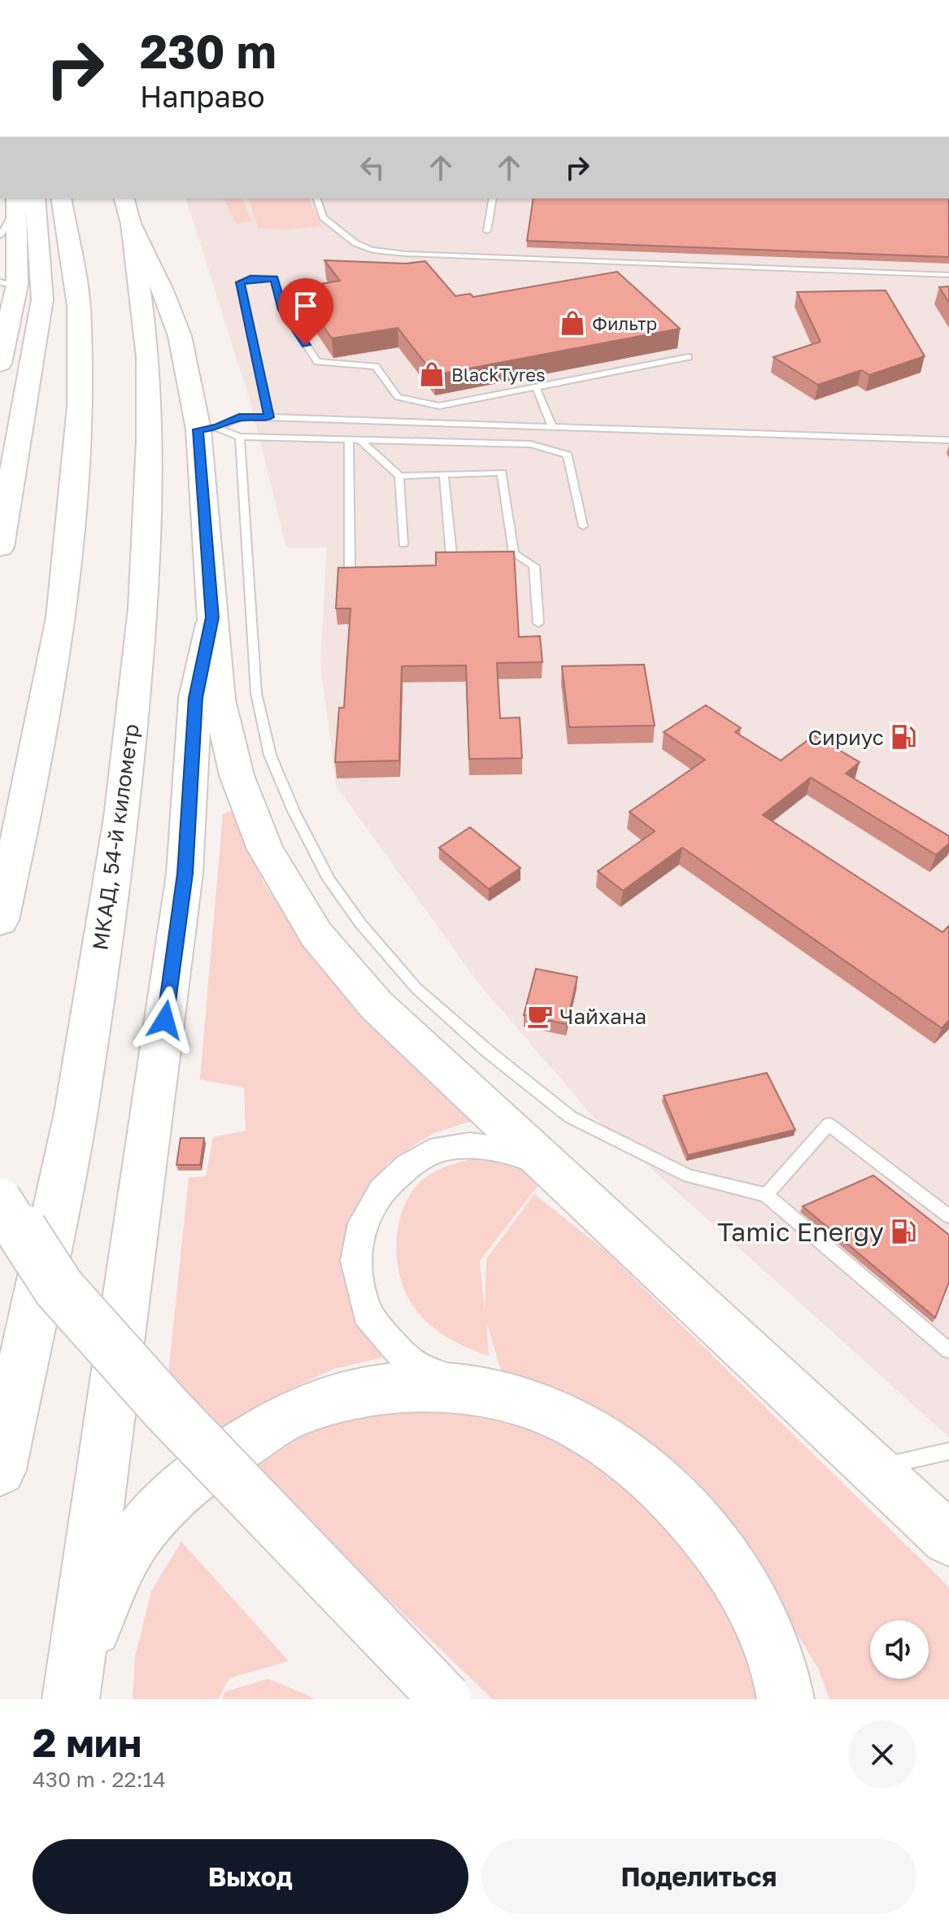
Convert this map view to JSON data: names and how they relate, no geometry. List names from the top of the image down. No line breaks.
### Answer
{"streets":{"main road":["МКАД, 54-й километр"]},"places":{"shop":["Фильтр","BlackTyres"],"fuel station":["Сириус","Tamic Energy"],"cafe":["Чайхана"]},"page":{"turn":["230 m","Направо"],"heading":["2 мин","430 m · 22:14"],"buttons":["Выход","Поделиться"]}}
